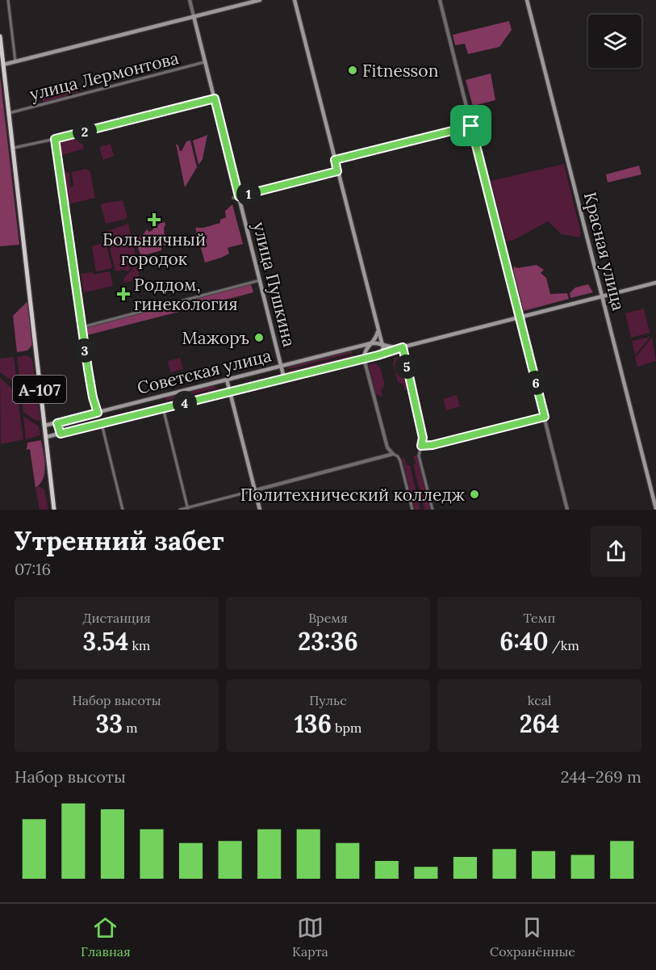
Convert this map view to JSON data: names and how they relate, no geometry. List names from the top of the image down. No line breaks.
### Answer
{"streets":{"highway":["А-107"],"main road":["Красная улица","улица Пушкина","Советская улица"],"street":["улица Лермонтова"]},"crossings":[["улица Лермонтова","улица Пушкина"],["улица Лермонтова","А-107"],["Красная улица","Советская улица"],["улица Пушкина","Советская улица"],["Советская улица","А-107"]],"places":{"other":["Fitnesson","Мажоръ","Политехнический колледж"],"health":["Больничный городок","Роддом, гинекология"]},"page":{"pins":["2","1","3","5","6","4"],"heading":["Утренний забег","07:16"],"stats":[["Дистанция","3.54 km"],["Время","23:36"],["Темп","6:40 /km"],["Набор высоты","33 m"],["Пульс","136 bpm"],["kcal","264"]],"chart":["Набор высоты","244–269 m"],"tabs":["Главная","Карта","Сохранённые"]}}
